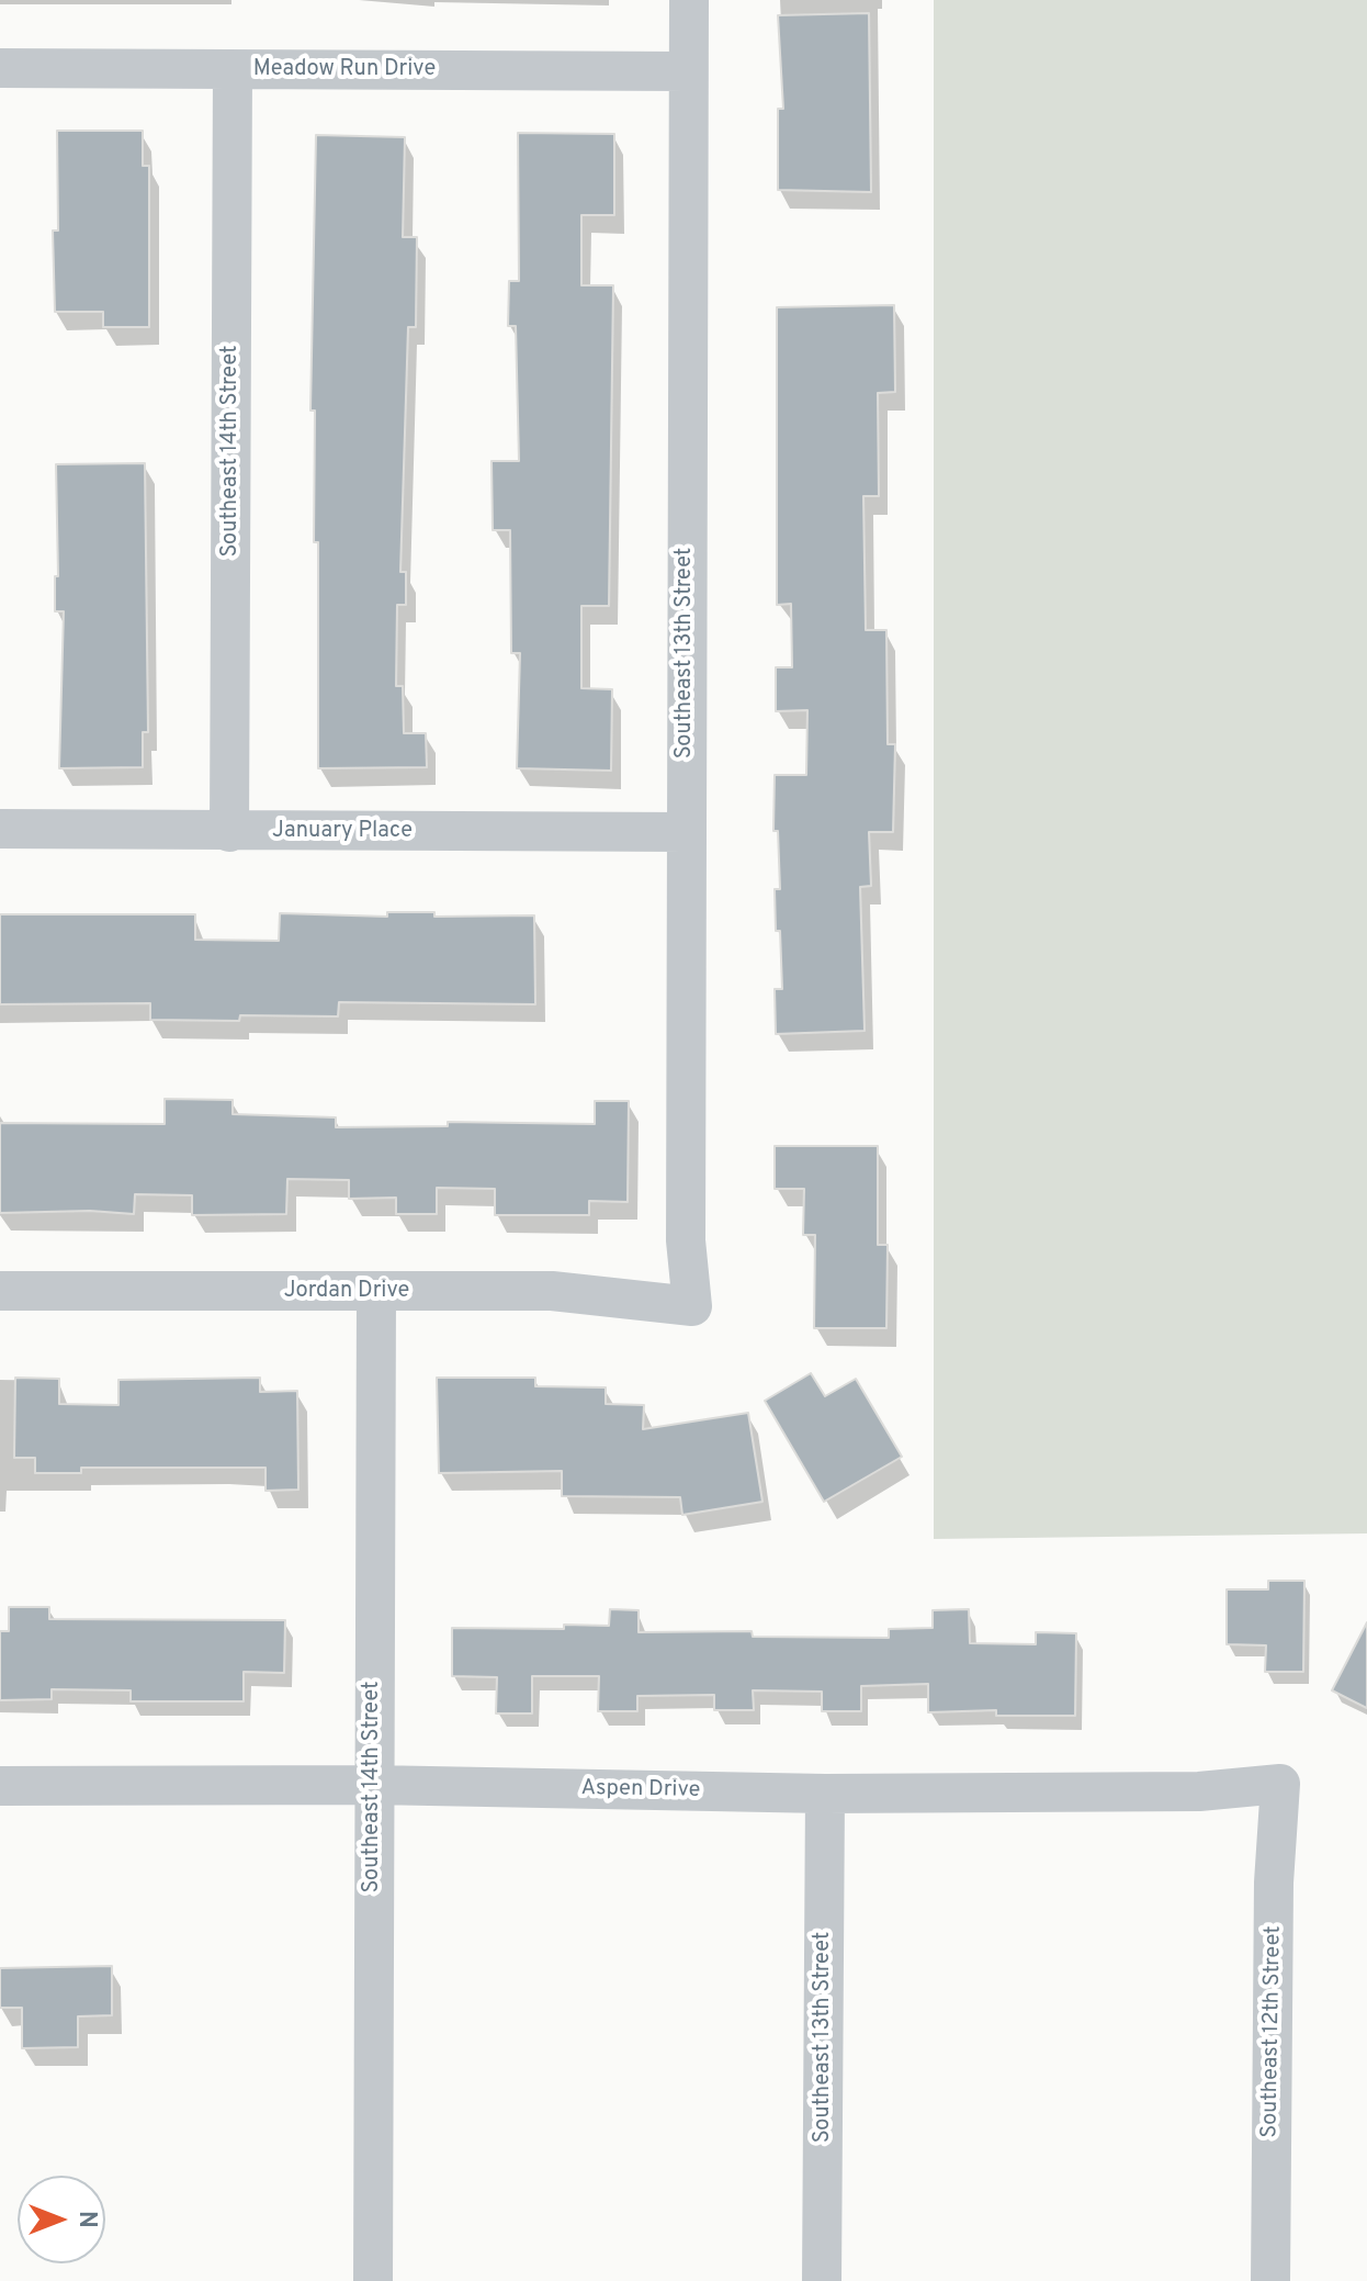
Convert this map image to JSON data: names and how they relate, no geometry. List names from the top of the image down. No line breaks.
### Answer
{"streets":{"street":["Meadow Run Drive","Southeast 14th Street","Southeast 13th Street","January Place","Jordan Drive","Aspen Drive","Southeast 12th Street"]},"crossings":[["Meadow Run Drive","Southeast 14th Street"],["Meadow Run Drive","Southeast 13th Street"],["Southeast 14th Street","January Place"],["Southeast 14th Street","Jordan Drive"],["Southeast 14th Street","Aspen Drive"],["Southeast 13th Street","January Place"],["Southeast 13th Street","Jordan Drive"],["Southeast 13th Street","Aspen Drive"],["Aspen Drive","Southeast 12th Street"]],"north":"right"}
